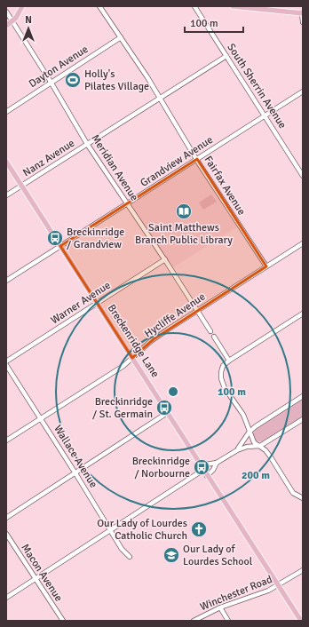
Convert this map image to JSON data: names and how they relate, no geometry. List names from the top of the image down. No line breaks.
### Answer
{"streets":{"main road":["Breckenridge Lane"],"street":["Dayton Avenue","South Sherrin Avenue","Nanz Avenue","Grandview Avenue","Meridian Avenue","Fairfax Avenue","Warner Avenue","Hycliffe Avenue","Wallace Avenue","Macon Avenue","Winchester Road"]},"crossings":[["Dayton Avenue","Meridian Avenue"],["Dayton Avenue","Fairfax Avenue"],["South Sherrin Avenue","Nanz Avenue"],["South Sherrin Avenue","Grandview Avenue"],["Nanz Avenue","Meridian Avenue"],["Nanz Avenue","Fairfax Avenue"],["Nanz Avenue","Breckenridge Lane"],["Grandview Avenue","Meridian Avenue"],["Grandview Avenue","Fairfax Avenue"],["Grandview Avenue","Breckenridge Lane"],["Meridian Avenue","Warner Avenue"],["Meridian Avenue","Hycliffe Avenue"],["Fairfax Avenue","Hycliffe Avenue"],["Warner Avenue","Breckenridge Lane"],["Hycliffe Avenue","Breckenridge Lane"],["Hycliffe Avenue","Wallace Avenue"],["Breckenridge Lane","Winchester Road"]],"places":{"sports":["Holly's Pilates Village"],"library":["Saint Matthews Branch Public Library"],"bus stop":["Breckinridge / Grandview","Breckinridge / St. Germain","Breckinridge / Norbourne"],"church":["Our Lady of Lourdes Catholic Church"],"school or university":["Our Lady of Lourdes School"]},"scale_bar":"100 m","north":"top","rings":["100 m","200 m"]}
